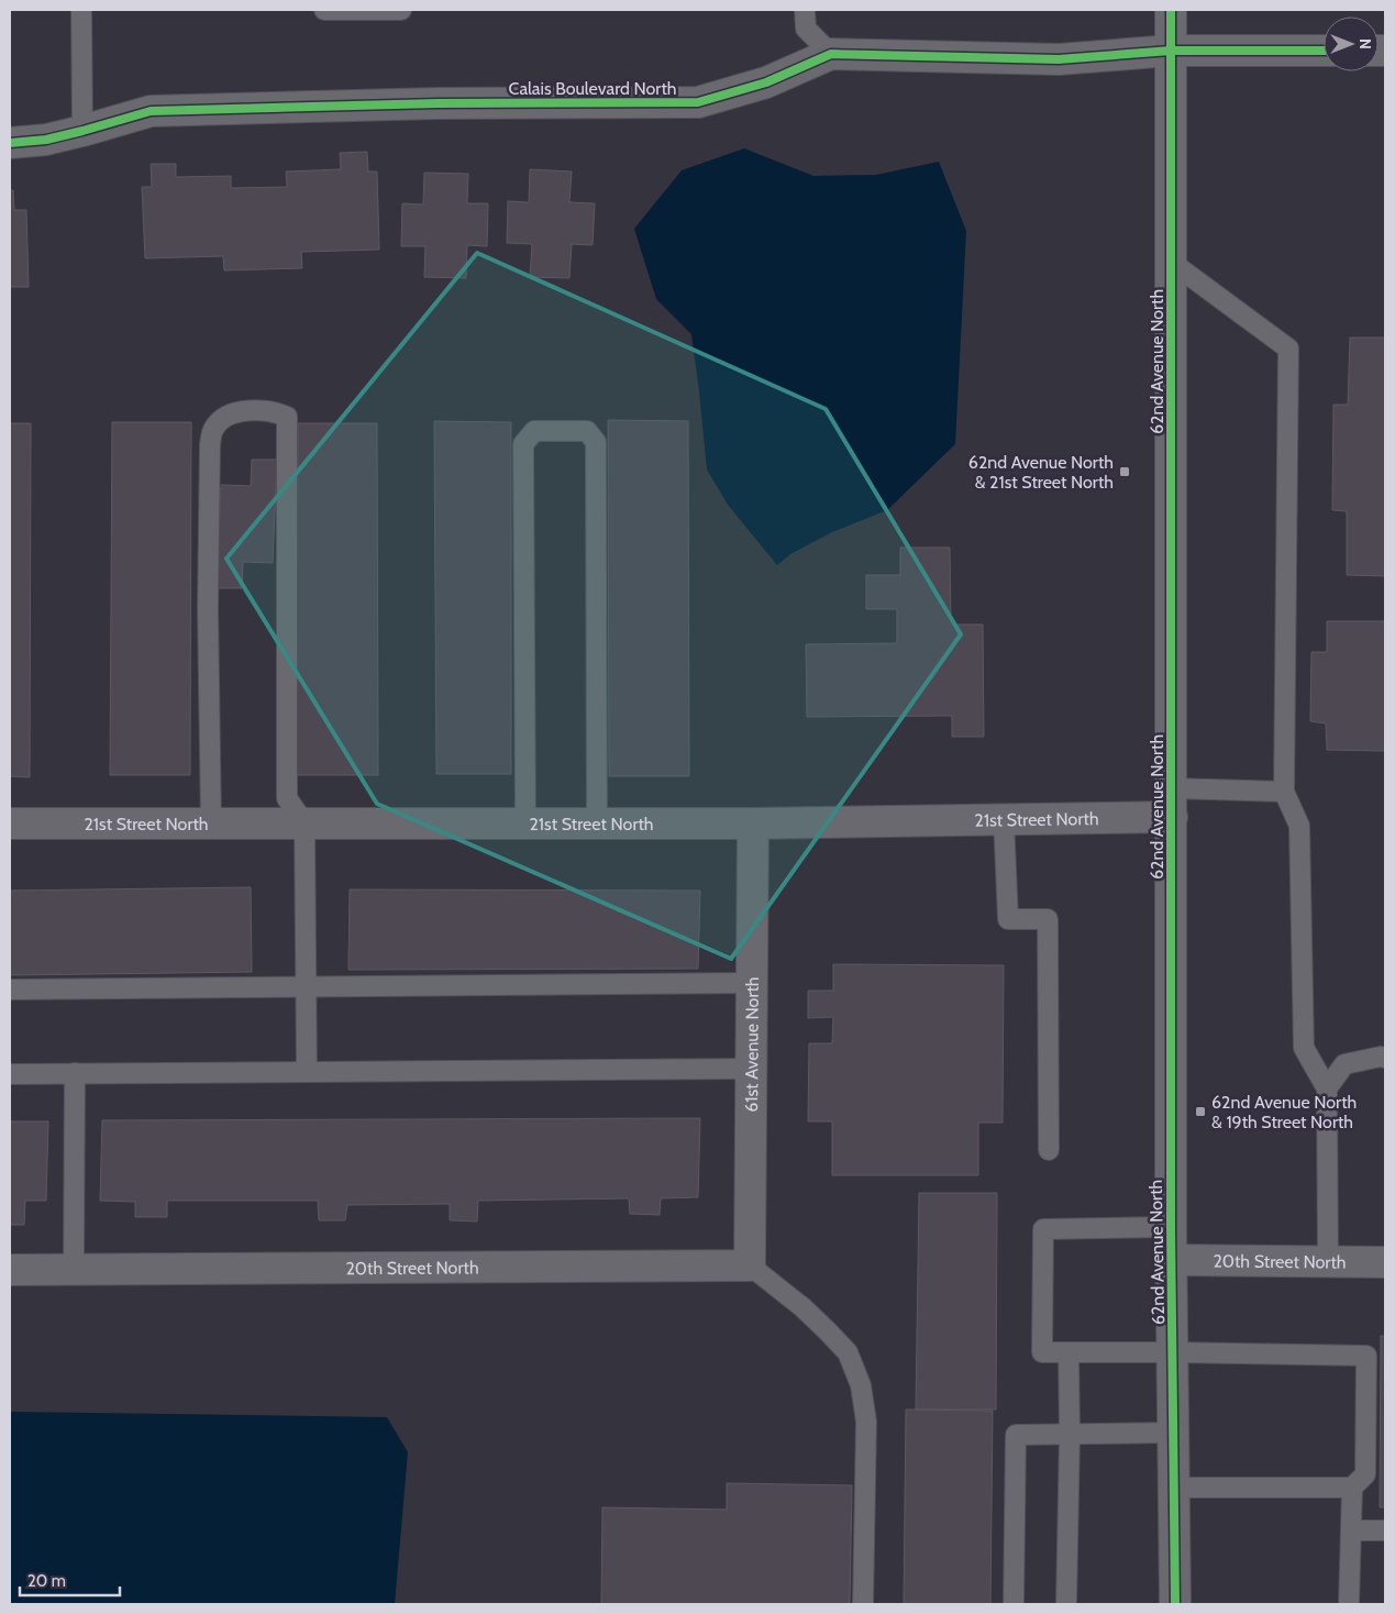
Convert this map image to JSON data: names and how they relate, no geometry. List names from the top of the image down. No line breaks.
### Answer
{"streets":{"street":["Calais Boulevard North","62nd Avenue North","21st Street North","61st Avenue North","20th Street North"]},"crossings":[["Calais Boulevard North","62nd Avenue North"],["62nd Avenue North","21st Street North"],["62nd Avenue North","20th Street North"],["21st Street North","61st Avenue North"],["61st Avenue North","20th Street North"]],"places":{"transit":["62nd Avenue North & 21st Street North","62nd Avenue North & 19th Street North"]},"scale_bar":"20 m","north":"right"}
